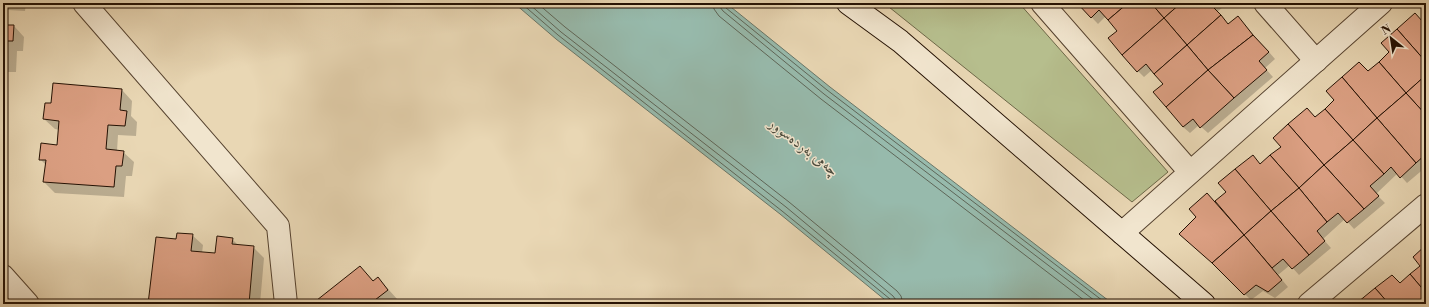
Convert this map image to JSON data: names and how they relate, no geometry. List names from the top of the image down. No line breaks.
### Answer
{"water":["چەمی بەردەسوور"],"north":"top left"}
